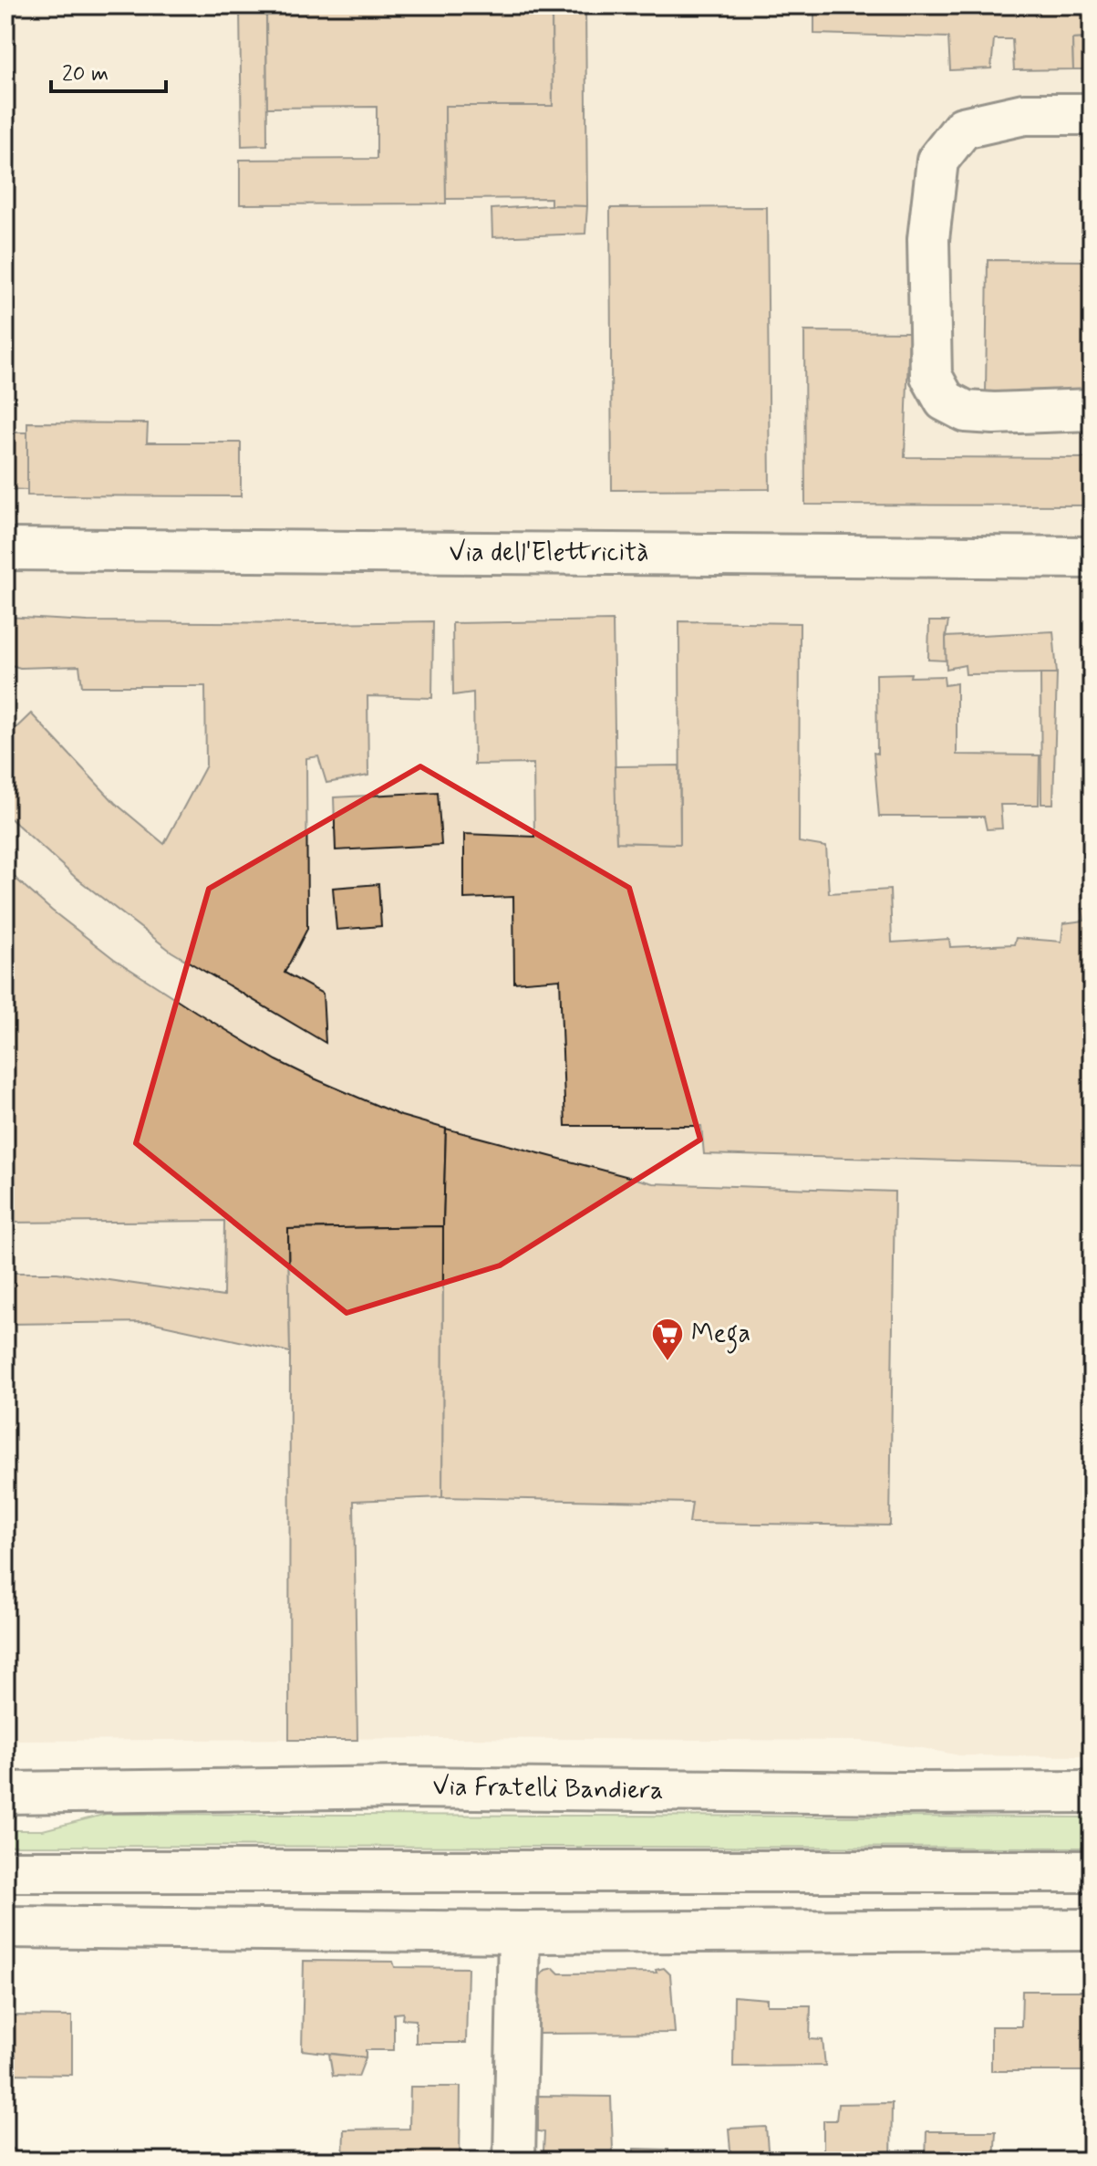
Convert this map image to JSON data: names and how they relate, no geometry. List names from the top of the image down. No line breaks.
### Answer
{"streets":{"street":["Via dell'Elettricità","Via Fratelli Bandiera"]},"places":{"supermarket":["Mega"]},"scale_bar":"20 m"}
